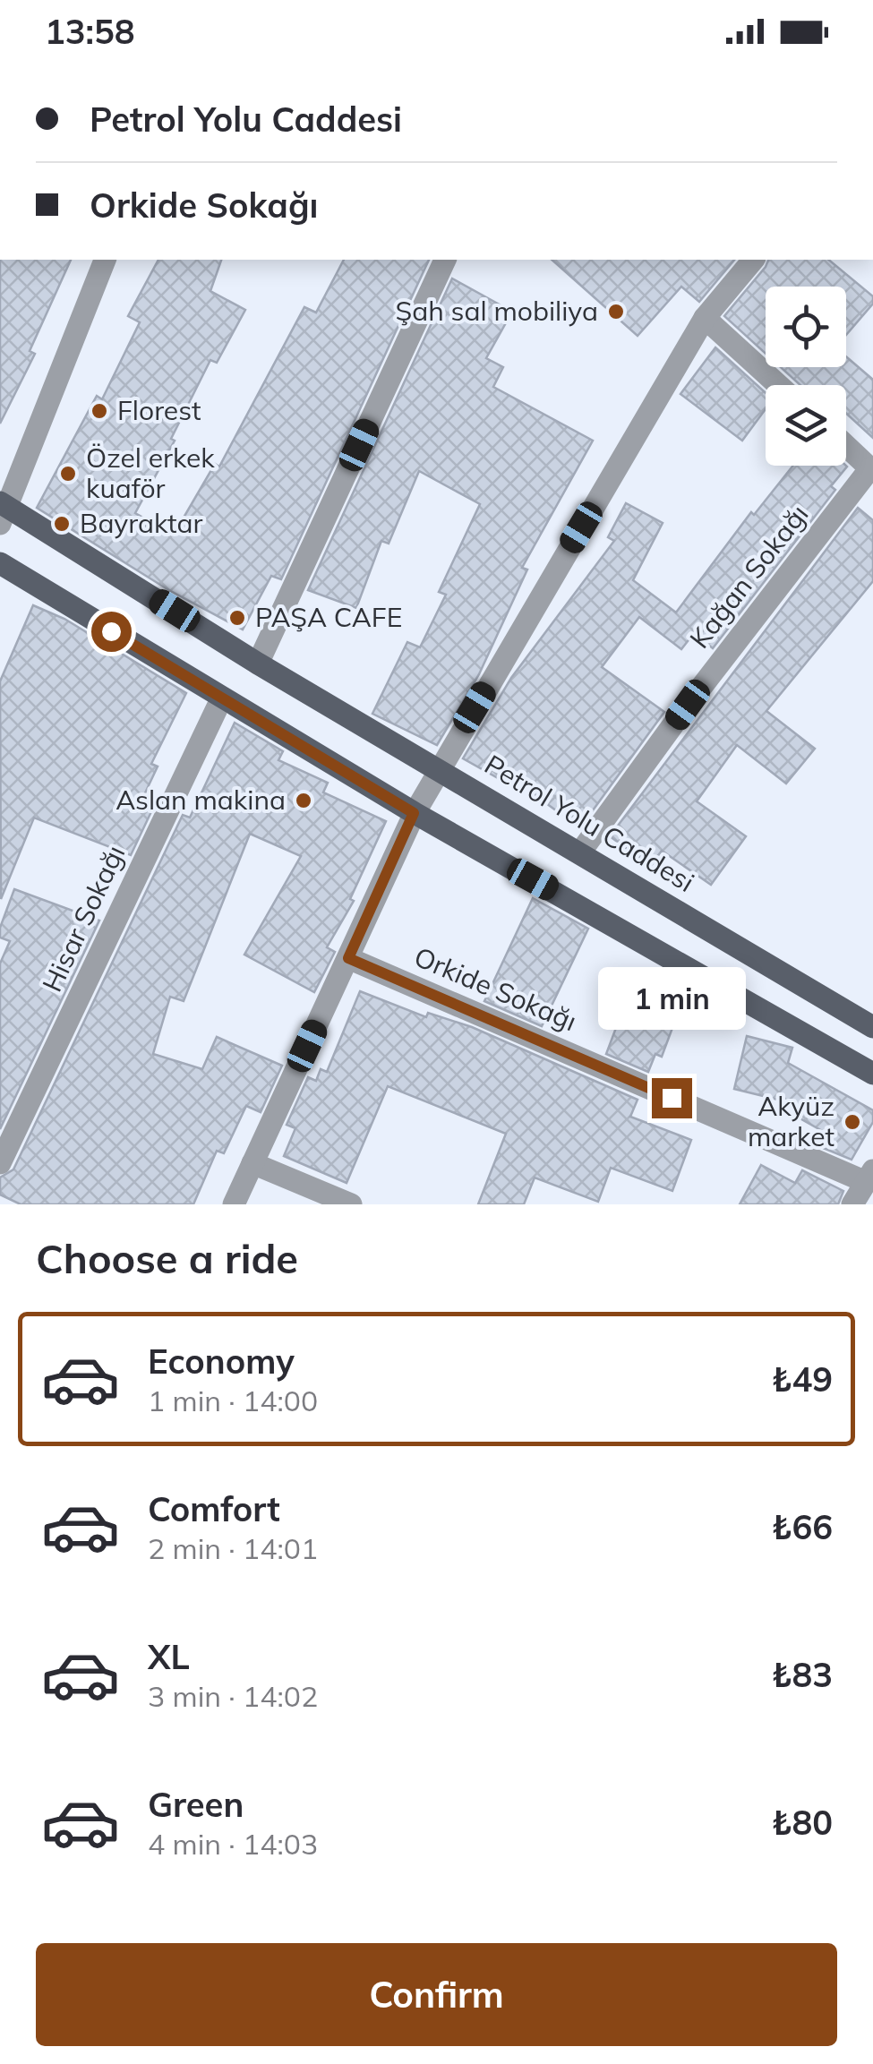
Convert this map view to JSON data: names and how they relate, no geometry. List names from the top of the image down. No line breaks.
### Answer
{"streets":{"main road":["Petrol Yolu Caddesi"],"street":["Kağan Sokağı","Hisar Sokağı","Orkide Sokağı"]},"crossings":[["Kağan Sokağı","Petrol Yolu Caddesi"]],"places":["Şah sal mobiliya","Florest","Özel erkek kuaför","Bayraktar","PAŞA CAFE","Aslan makina","Akyüz market"],"page":{"status":"13:58","banner":["Petrol Yolu Caddesi","Orkide Sokağı"],"bubble":"1 min","heading":"Choose a ride","list":[{"name":"Economy","note":"1 min · 14:00","value":"₺49"},{"name":"Comfort","note":"2 min · 14:01","value":"₺66"},{"name":"XL","note":"3 min · 14:02","value":"₺83"},{"name":"Green","note":"4 min · 14:03","value":"₺80"}],"buttons":"Confirm"}}
